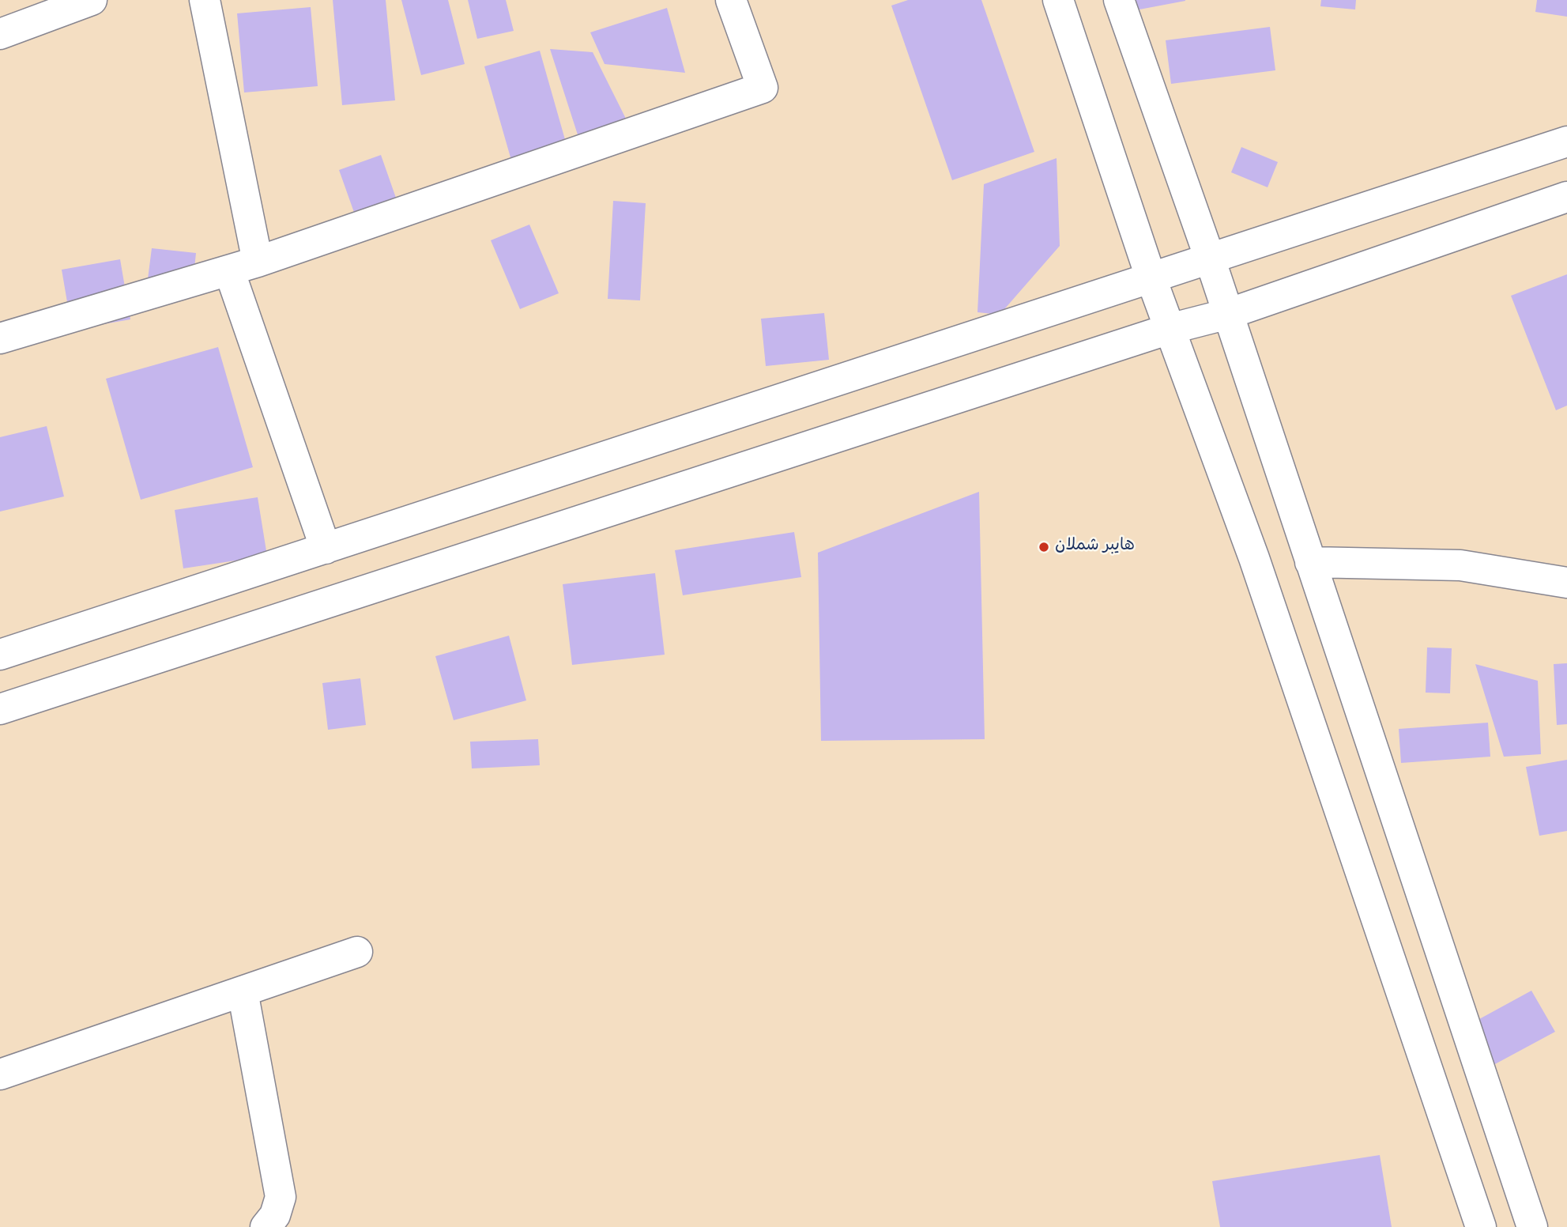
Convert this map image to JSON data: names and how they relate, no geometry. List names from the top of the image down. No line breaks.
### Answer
{"places":["هايبر شملان"]}
